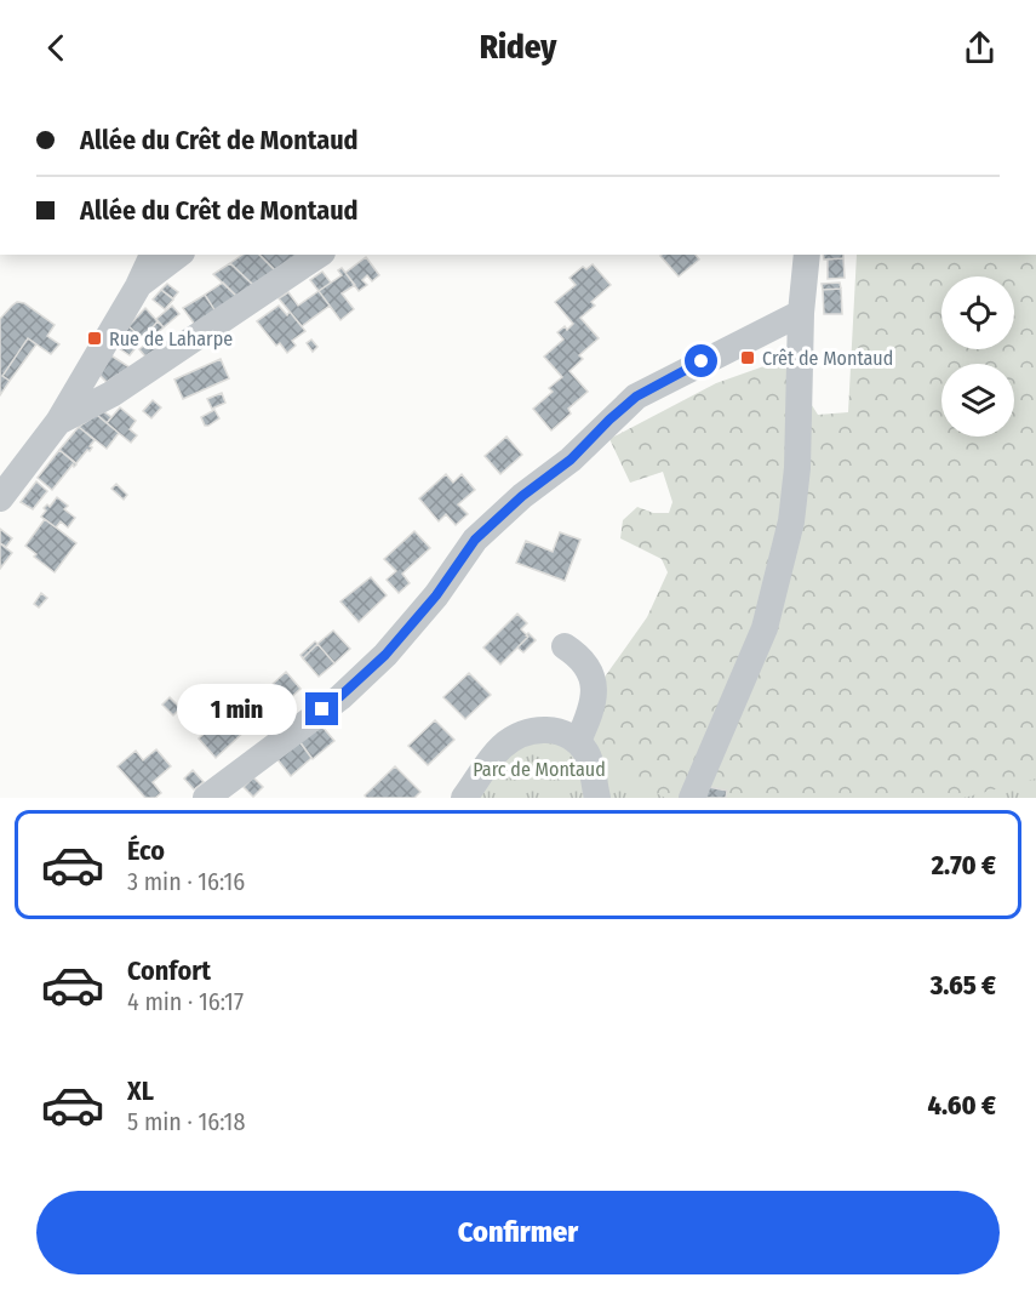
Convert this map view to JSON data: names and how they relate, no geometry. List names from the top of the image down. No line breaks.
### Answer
{"parks":["Parc de Montaud"],"places":{"transit":["Rue de Laharpe","Crêt de Montaud"]},"page":{"header":"Ridey","banner":["Allée du Crêt de Montaud","Allée du Crêt de Montaud"],"bubble":"1 min","list":[{"name":"Éco","note":"3 min · 16:16","value":"2.70 €"},{"name":"Confort","note":"4 min · 16:17","value":"3.65 €"},{"name":"XL","note":"5 min · 16:18","value":"4.60 €"}],"buttons":"Confirmer"}}
